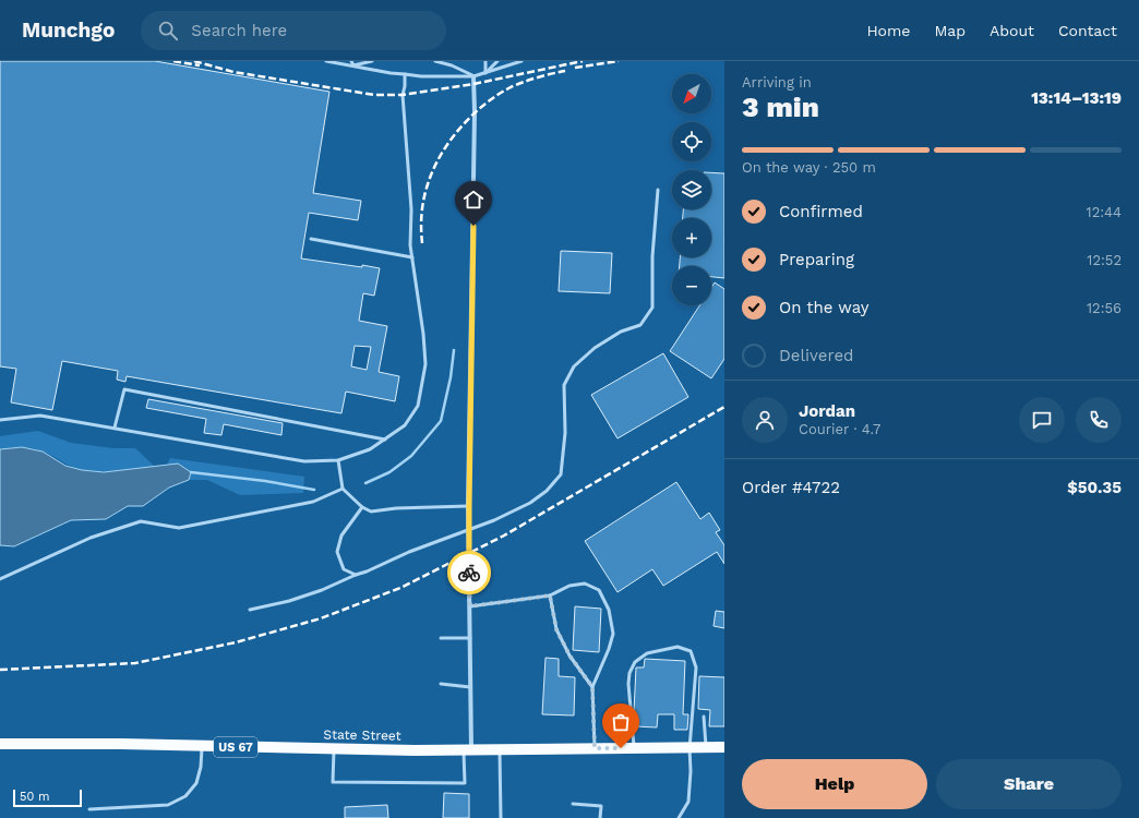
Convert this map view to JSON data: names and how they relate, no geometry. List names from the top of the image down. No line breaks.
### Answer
{"streets":{"main road":["State Street","US 67"]},"scale_bar":"50 m","north":"bottom left","page":{"header":"Munchgo","search":"Search here","nav":["Home","Map","About","Contact"],"heading":["3 min","Arriving in","13:14–13:19"],"panel":["Jordan","Courier · 4.7","Order #4722","$50.35"],"map_buttons":["+","−"],"bar":"On the way · 250 m","list":[["Confirmed","12:44"],["Preparing","12:52"],["On the way","12:56"],"Delivered"],"buttons":["Help","Share"],"scale":"50 m"}}
